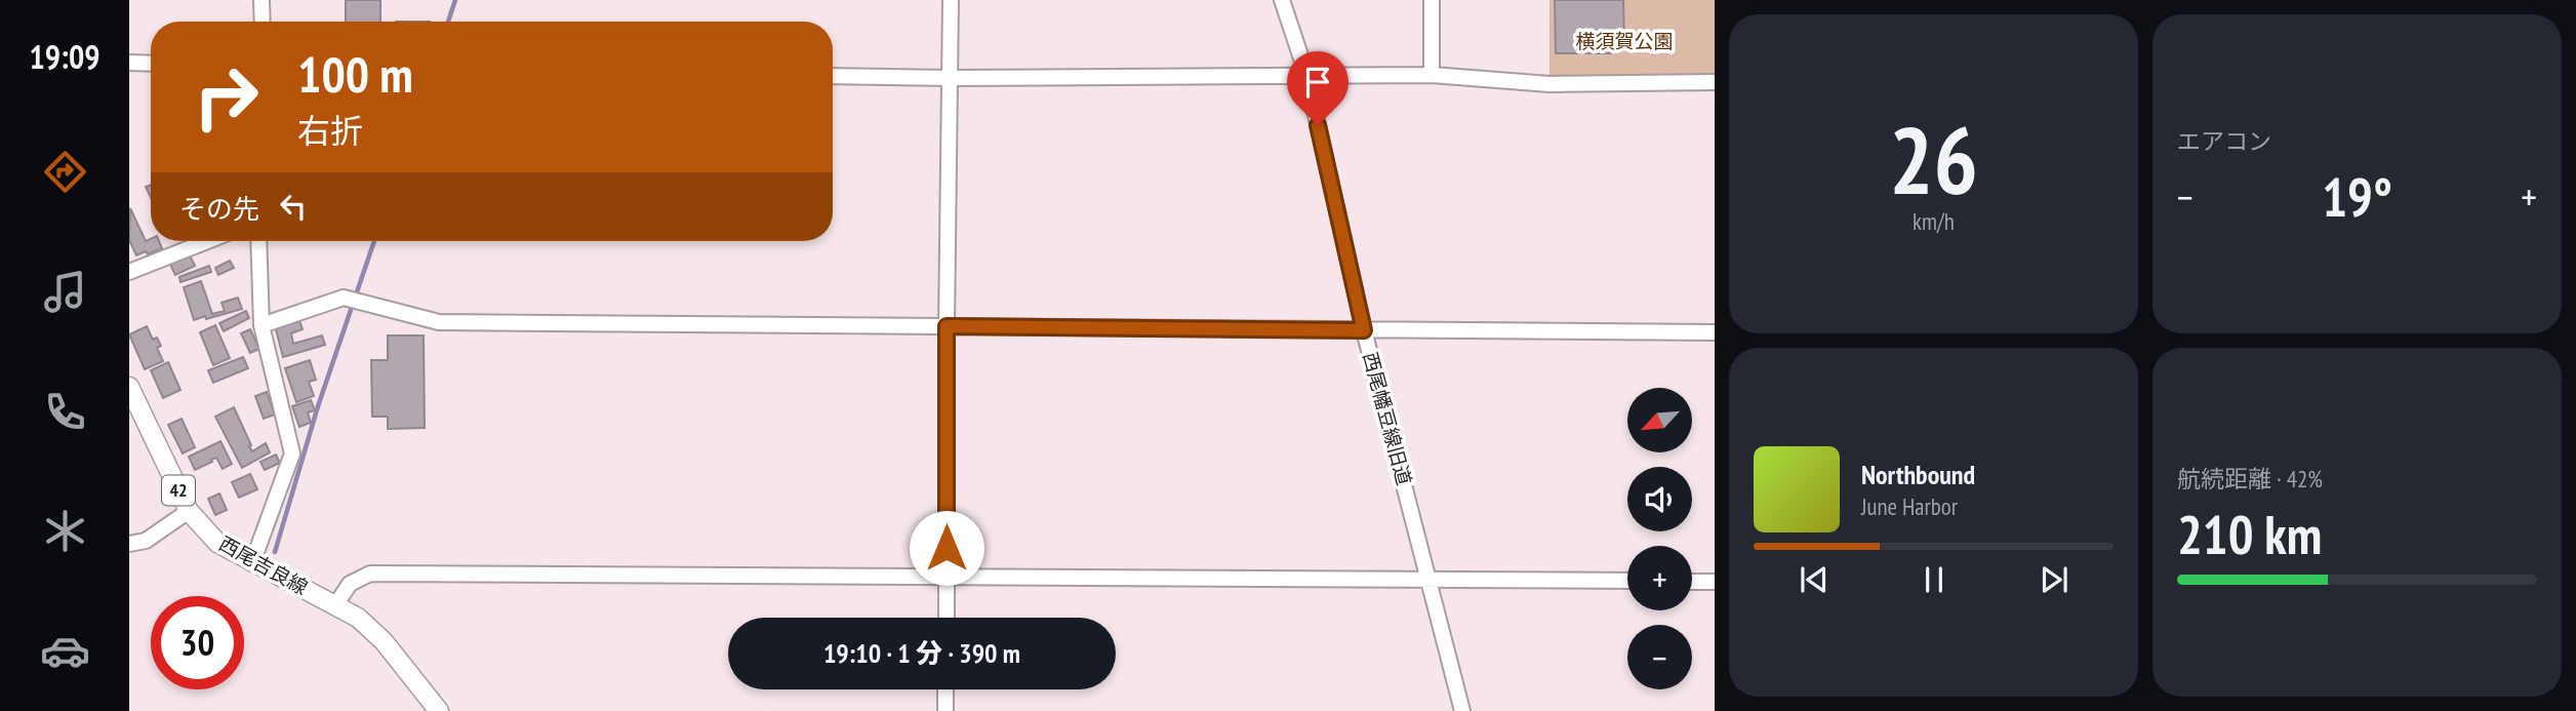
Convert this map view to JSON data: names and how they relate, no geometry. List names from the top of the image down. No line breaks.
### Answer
{"streets":{"main road":["42","西尾吉良線"],"street":["西尾幡豆線旧道"]},"parks":["横須賀公園"],"north":"bottom left","page":{"tabs":"19:09","tile":[["26","km/h"],"エアコン",["航続距離 · 42%","210 km"]],"turn":["100 m","右折"],"heat":["−","19°","+"],"then":"その先","map_buttons":["+","−"],"song":["Northbound","June Harbor"],"limit":"30","trip":"19:10 · 1 分 · 390 m"}}
